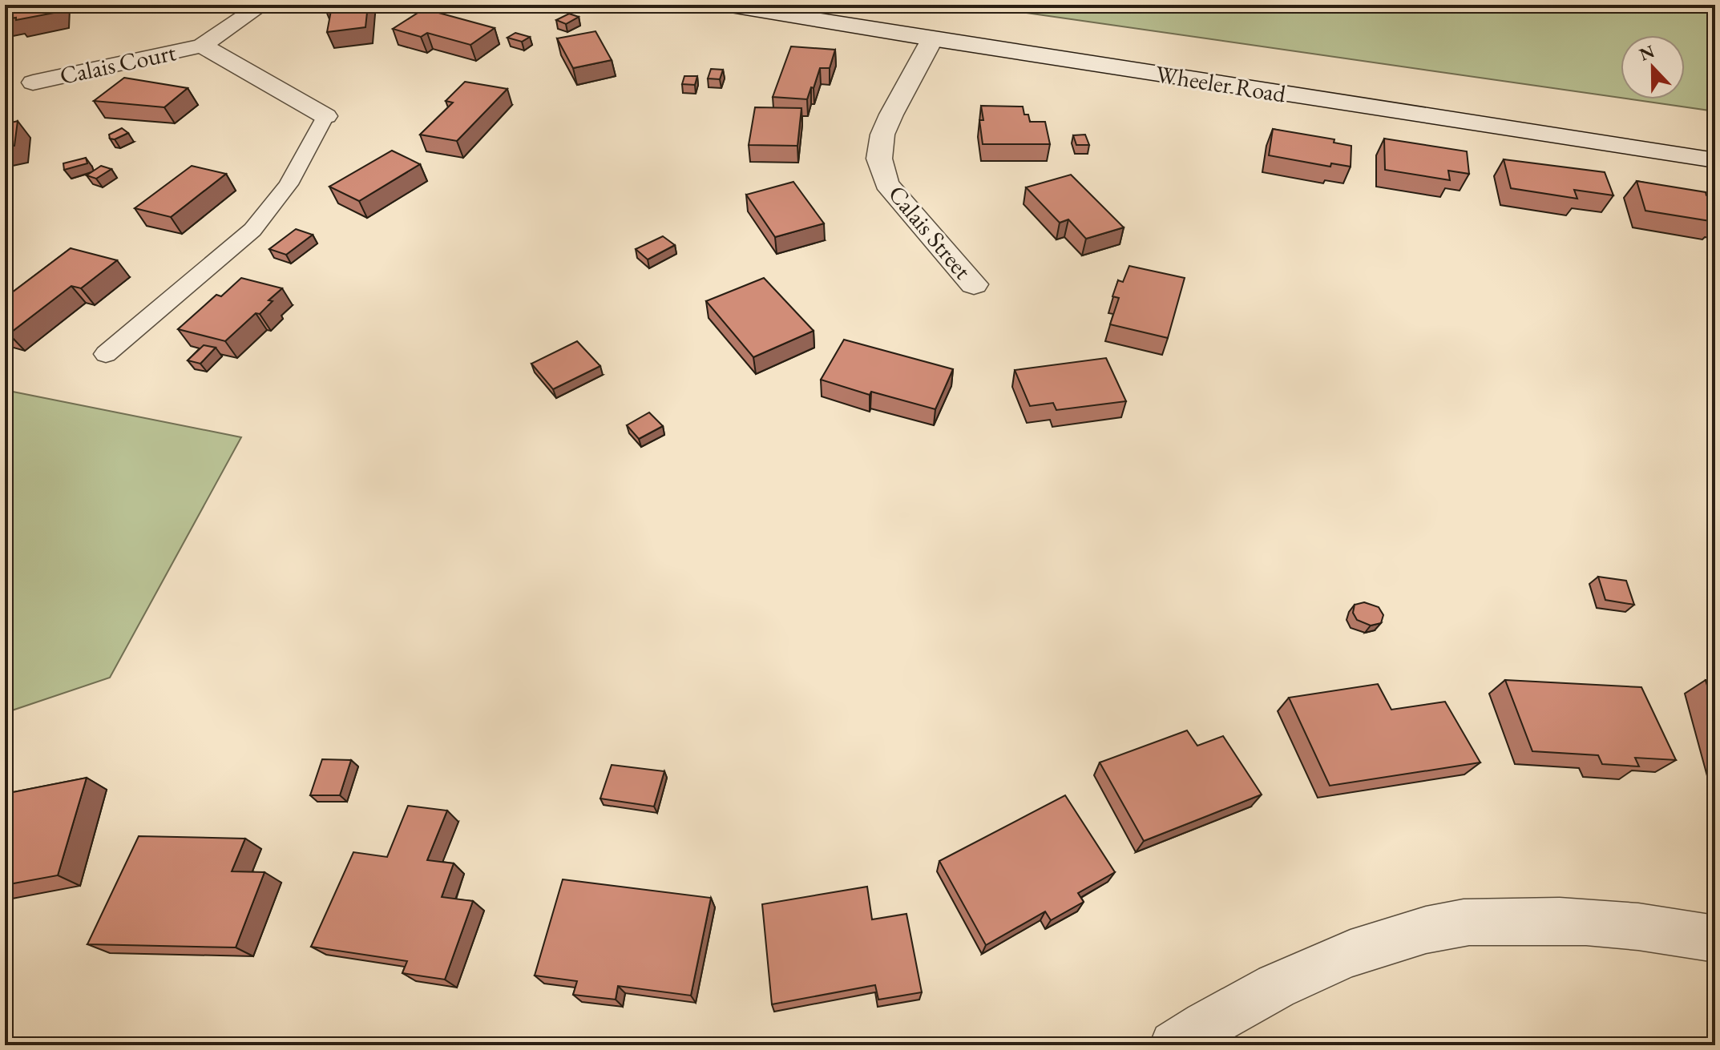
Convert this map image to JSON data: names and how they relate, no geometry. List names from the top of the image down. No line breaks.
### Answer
{"streets":{"street":["Calais Court","Wheeler Road","Calais Street"]},"crossings":[["Wheeler Road","Calais Street"]],"north":"top"}
